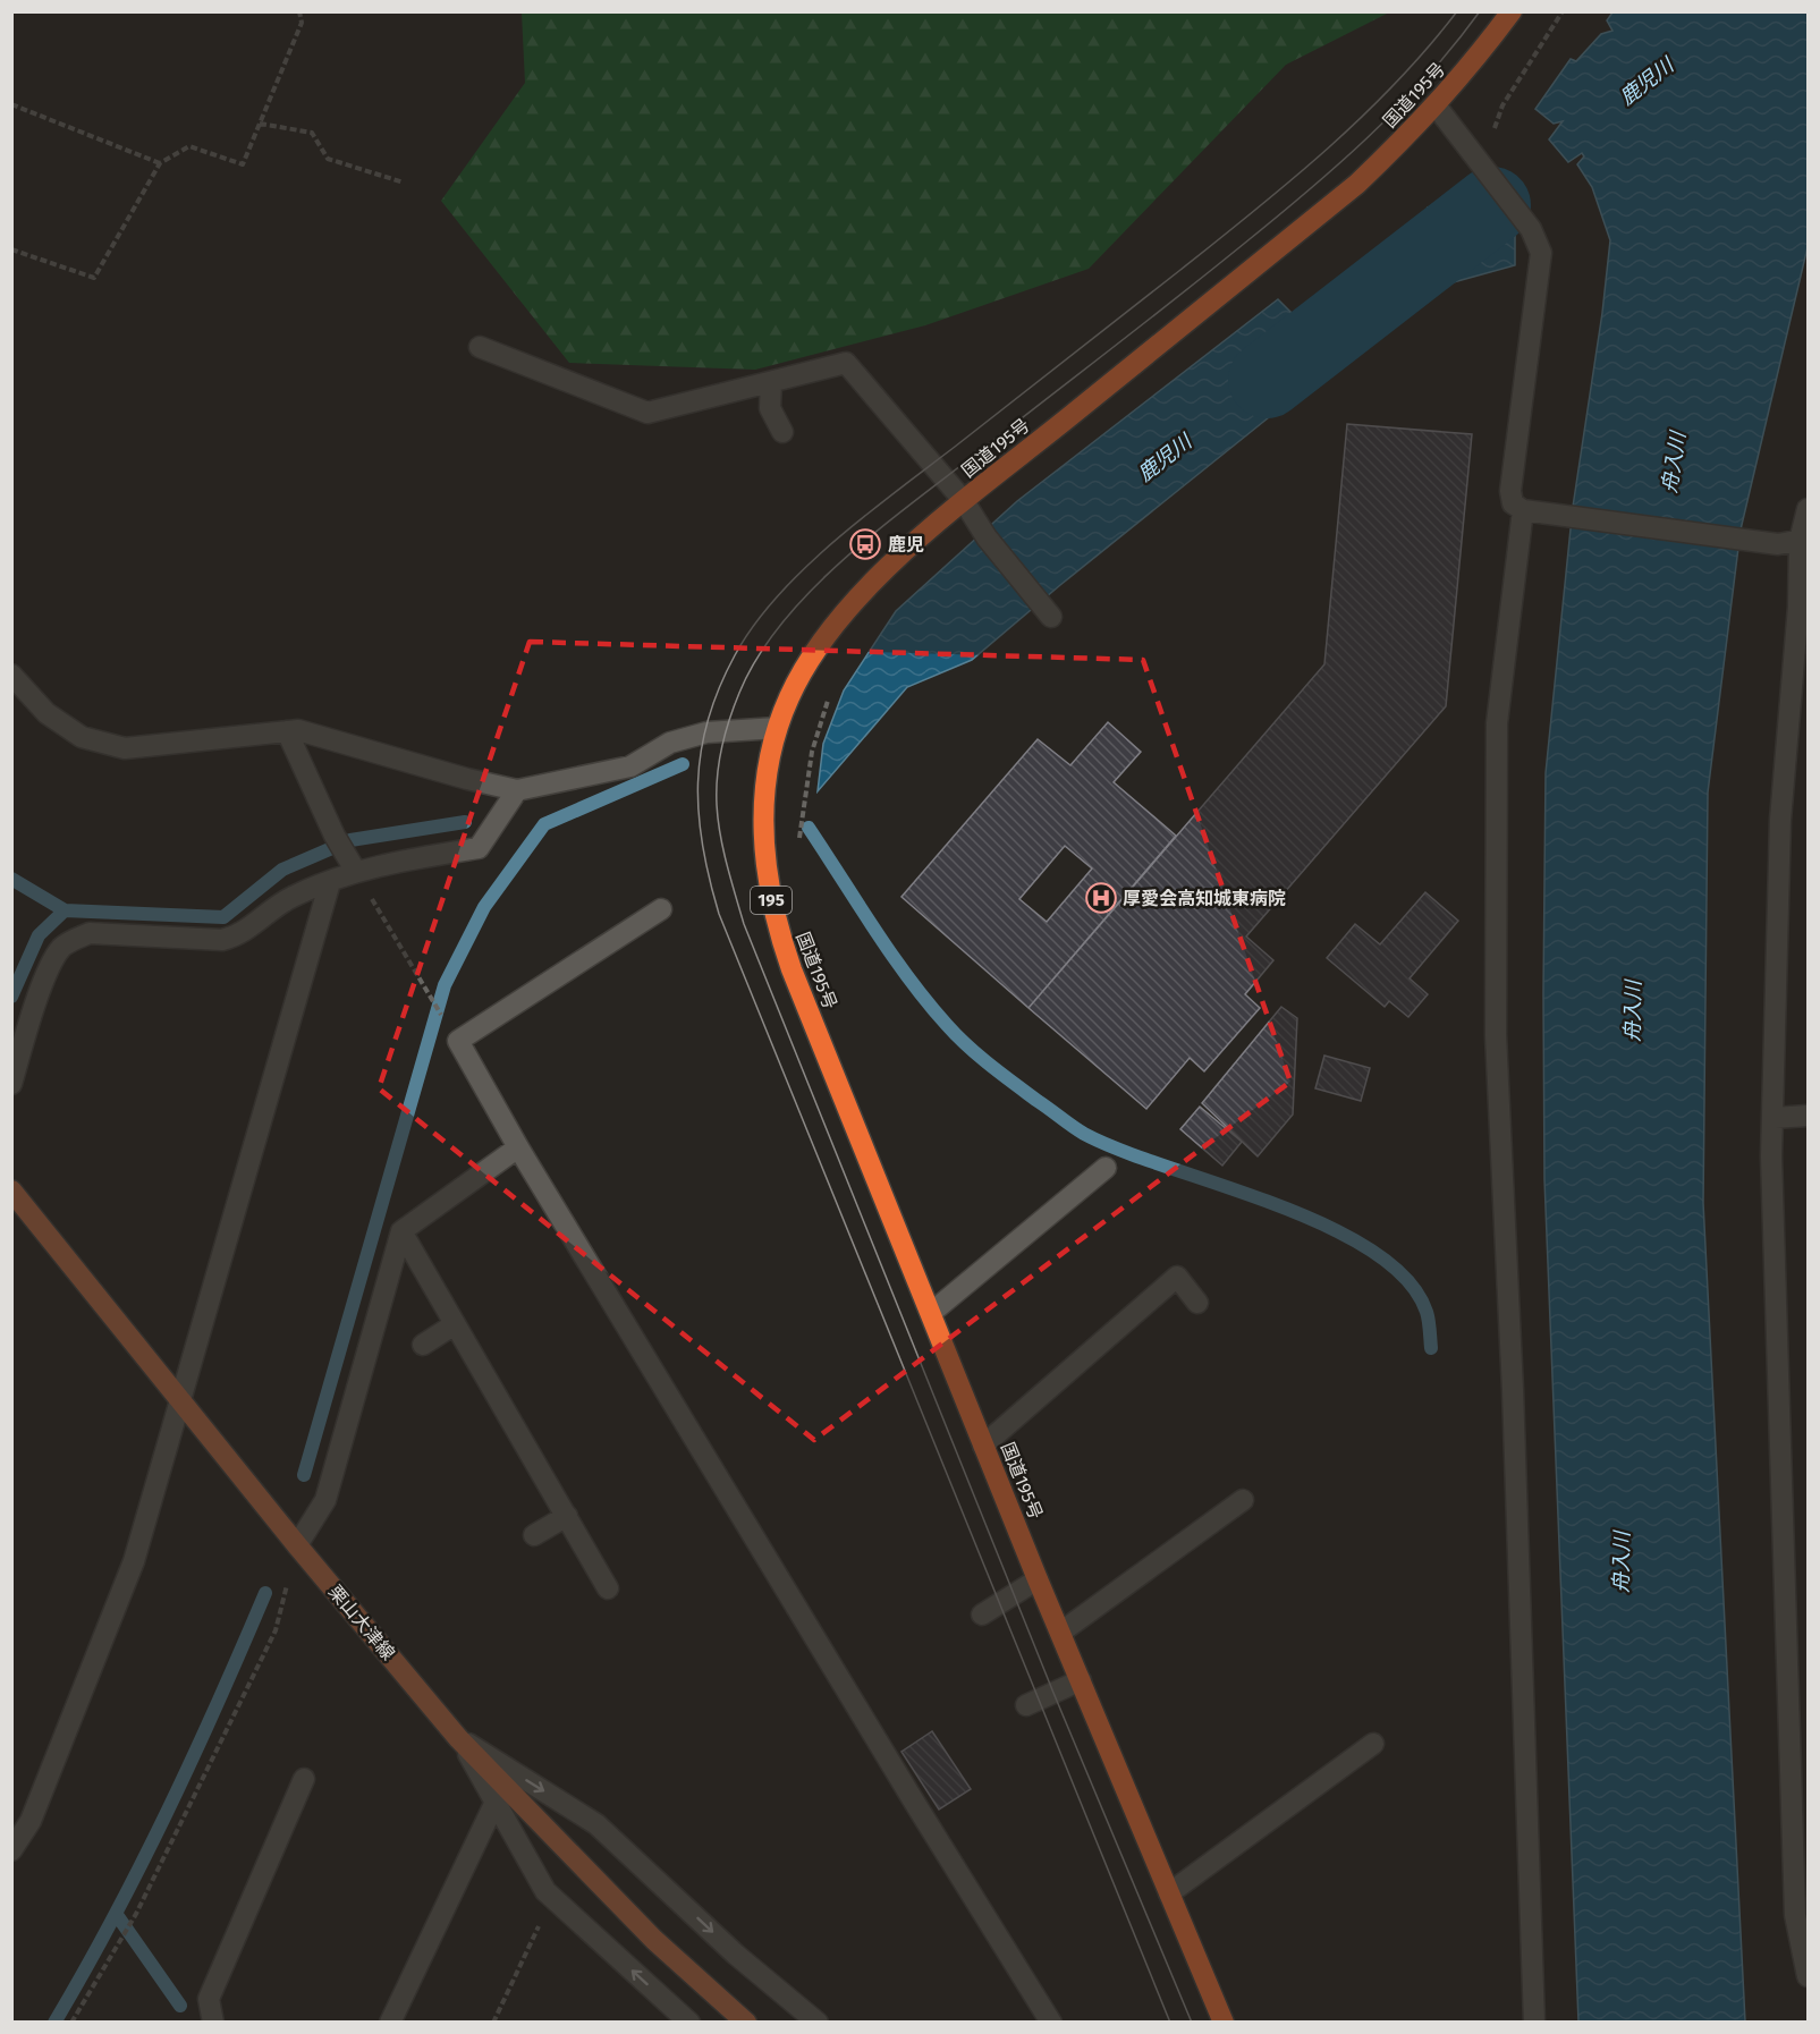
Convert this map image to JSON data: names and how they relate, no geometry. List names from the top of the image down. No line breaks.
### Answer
{"streets":{"highway":["国道195号","195"],"main road":["栗山大津線"]},"water":["鹿児川","舟入川"],"places":{"bus stop":["鹿児"],"hospital":["厚愛会高知城東病院"]}}
